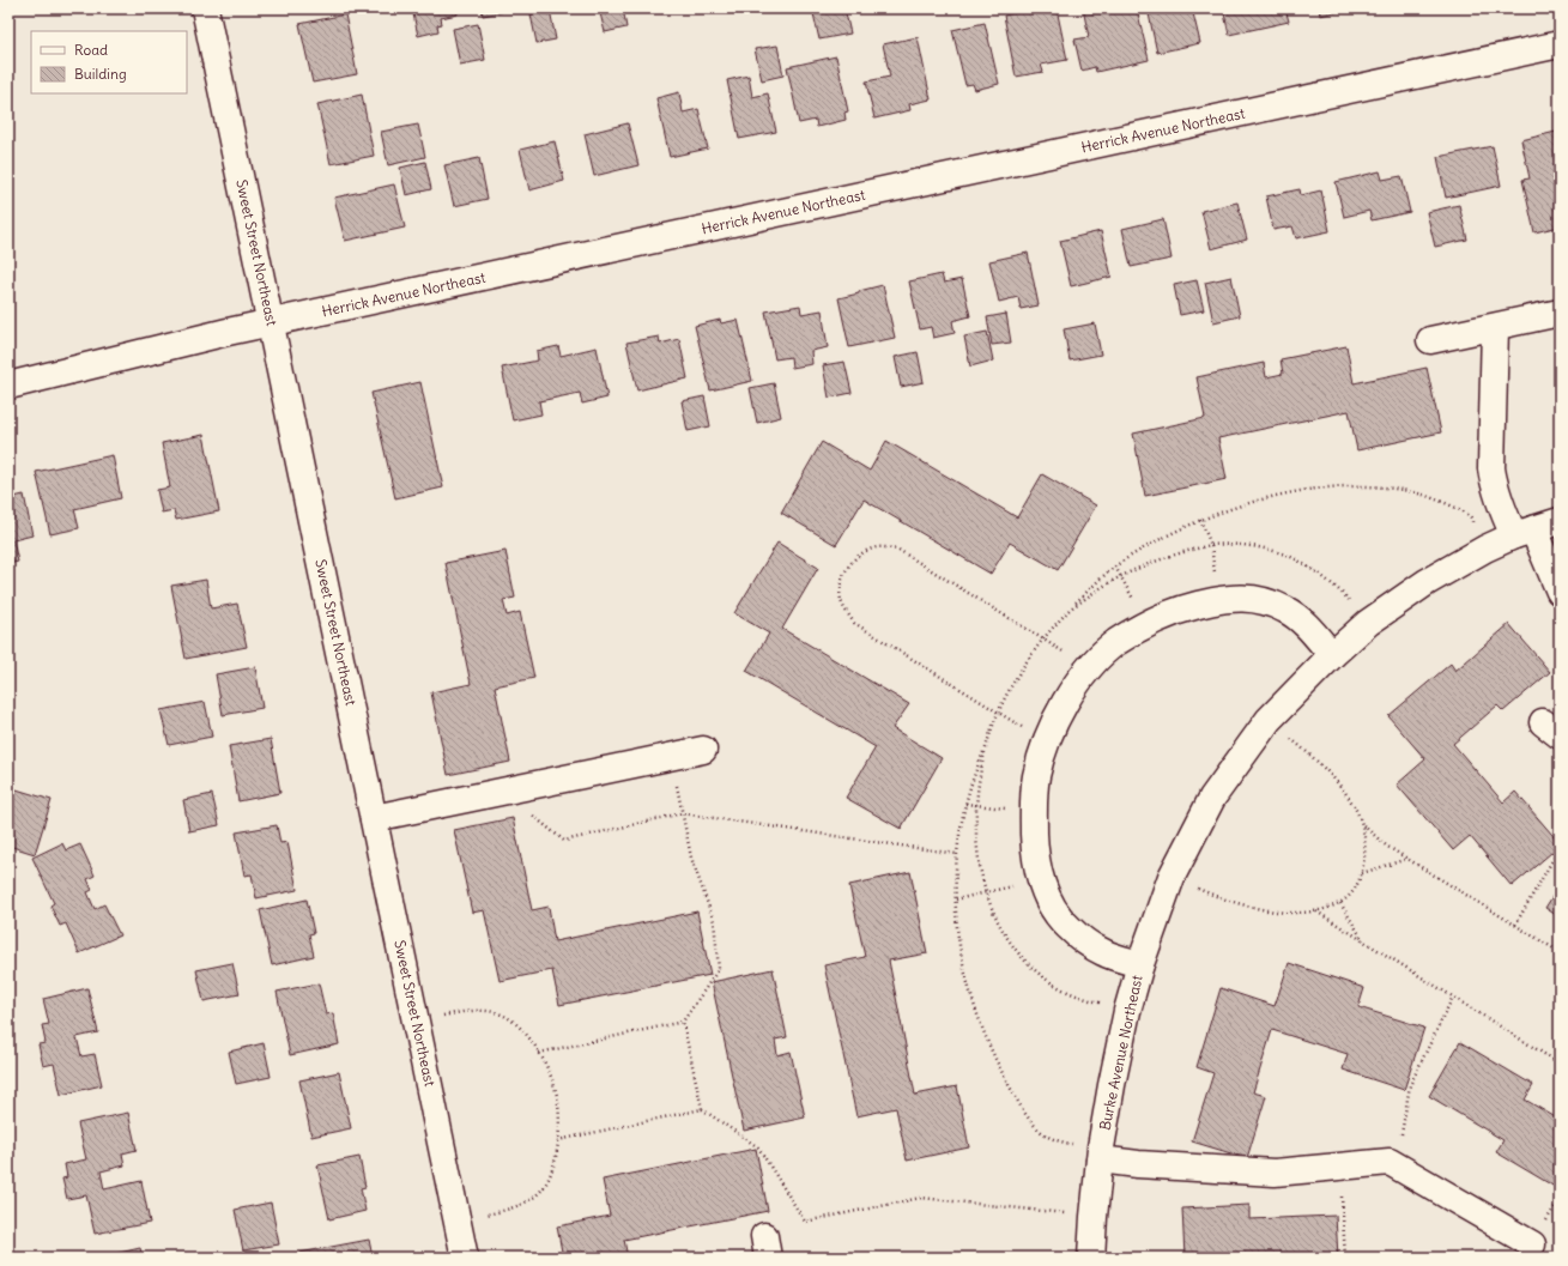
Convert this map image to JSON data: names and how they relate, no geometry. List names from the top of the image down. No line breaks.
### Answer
{"streets":{"street":["Herrick Avenue Northeast","Sweet Street Northeast","Burke Avenue Northeast"]},"crossings":[["Herrick Avenue Northeast","Sweet Street Northeast"]],"legend":["Road","Building"]}
